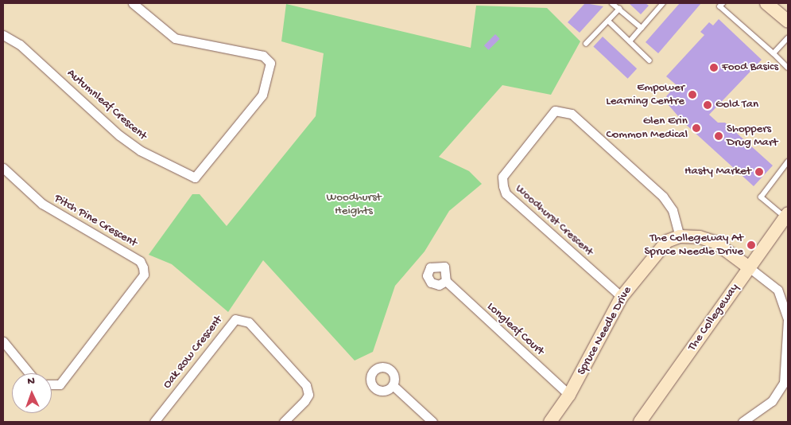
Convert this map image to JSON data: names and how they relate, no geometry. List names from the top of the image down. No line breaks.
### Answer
{"streets":{"street":["Autumnleaf Crescent","Woodhurst Crescent","Pitch Pine Crescent","The Collegeway","Longleaf Court","Spruce Needle Drive","Oak Row Crescent"]},"crossings":[["Woodhurst Crescent","Spruce Needle Drive"],["Longleaf Court","Spruce Needle Drive"]],"parks":["Woodhurst Heights"],"places":["Food Basics","Empower Learning Centre","Gold Tan","Glen Erin Common Medical","Shoppers Drug Mart","Hasty Market","The Collegeway At Spruce Needle Drive"],"north":"top"}
